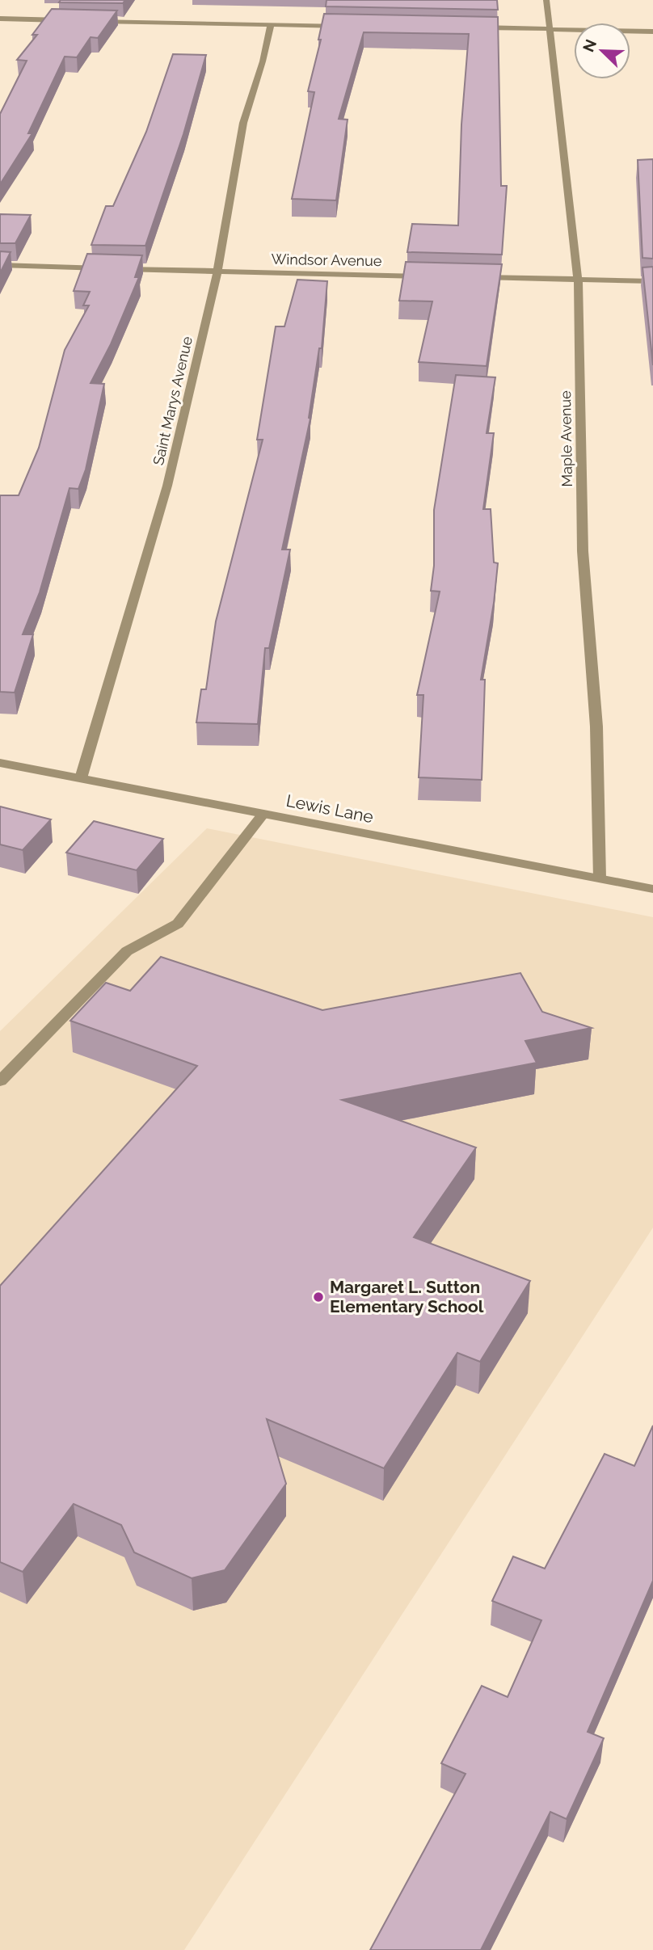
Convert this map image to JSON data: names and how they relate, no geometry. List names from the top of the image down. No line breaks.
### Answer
{"streets":{"street":["Windsor Avenue","Saint Marys Avenue","Maple Avenue","Lewis Lane"]},"crossings":[["Windsor Avenue","Saint Marys Avenue"],["Saint Marys Avenue","Lewis Lane"],["Maple Avenue","Lewis Lane"]],"places":["Margaret L. Sutton Elementary School"],"north":"top left"}
